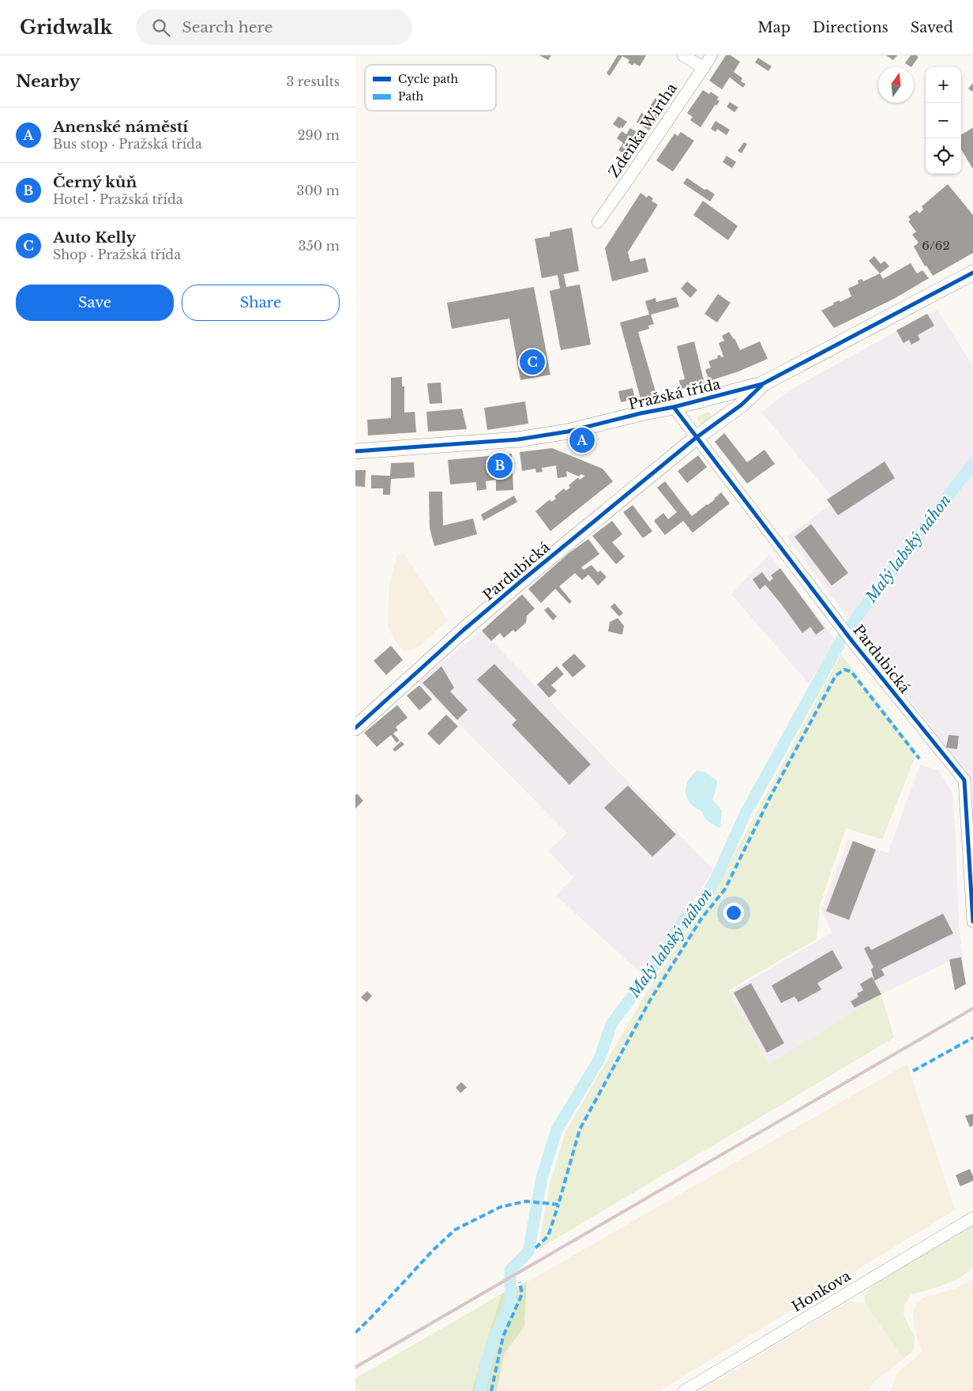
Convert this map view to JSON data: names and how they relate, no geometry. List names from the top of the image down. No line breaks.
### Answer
{"streets":{"street":["Zdeňka Wirtha","Pražská třída","Pardubická","Honkova"]},"crossings":[["Pražská třída","Pardubická"]],"water":["Malý labský náhon"],"house_numbers":["6/62"],"legend":["Cycle path","Path"],"north":"top","page":{"header":"Gridwalk","search":"Search here","nav":["Map","Directions","Saved"],"heading":["Nearby","3 results"],"map_buttons":["+","−"],"list":[{"mark":"A","name":"Anenské náměstí","note":"Bus stop · Pražská třída","value":"290 m"},{"mark":"B","name":"Černý kůň","note":"Hotel · Pražská třída","value":"300 m"},{"mark":"C","name":"Auto Kelly","note":"Shop · Pražská třída","value":"350 m"}],"buttons":["Save","Share"],"pins":["C","A","B"]}}
